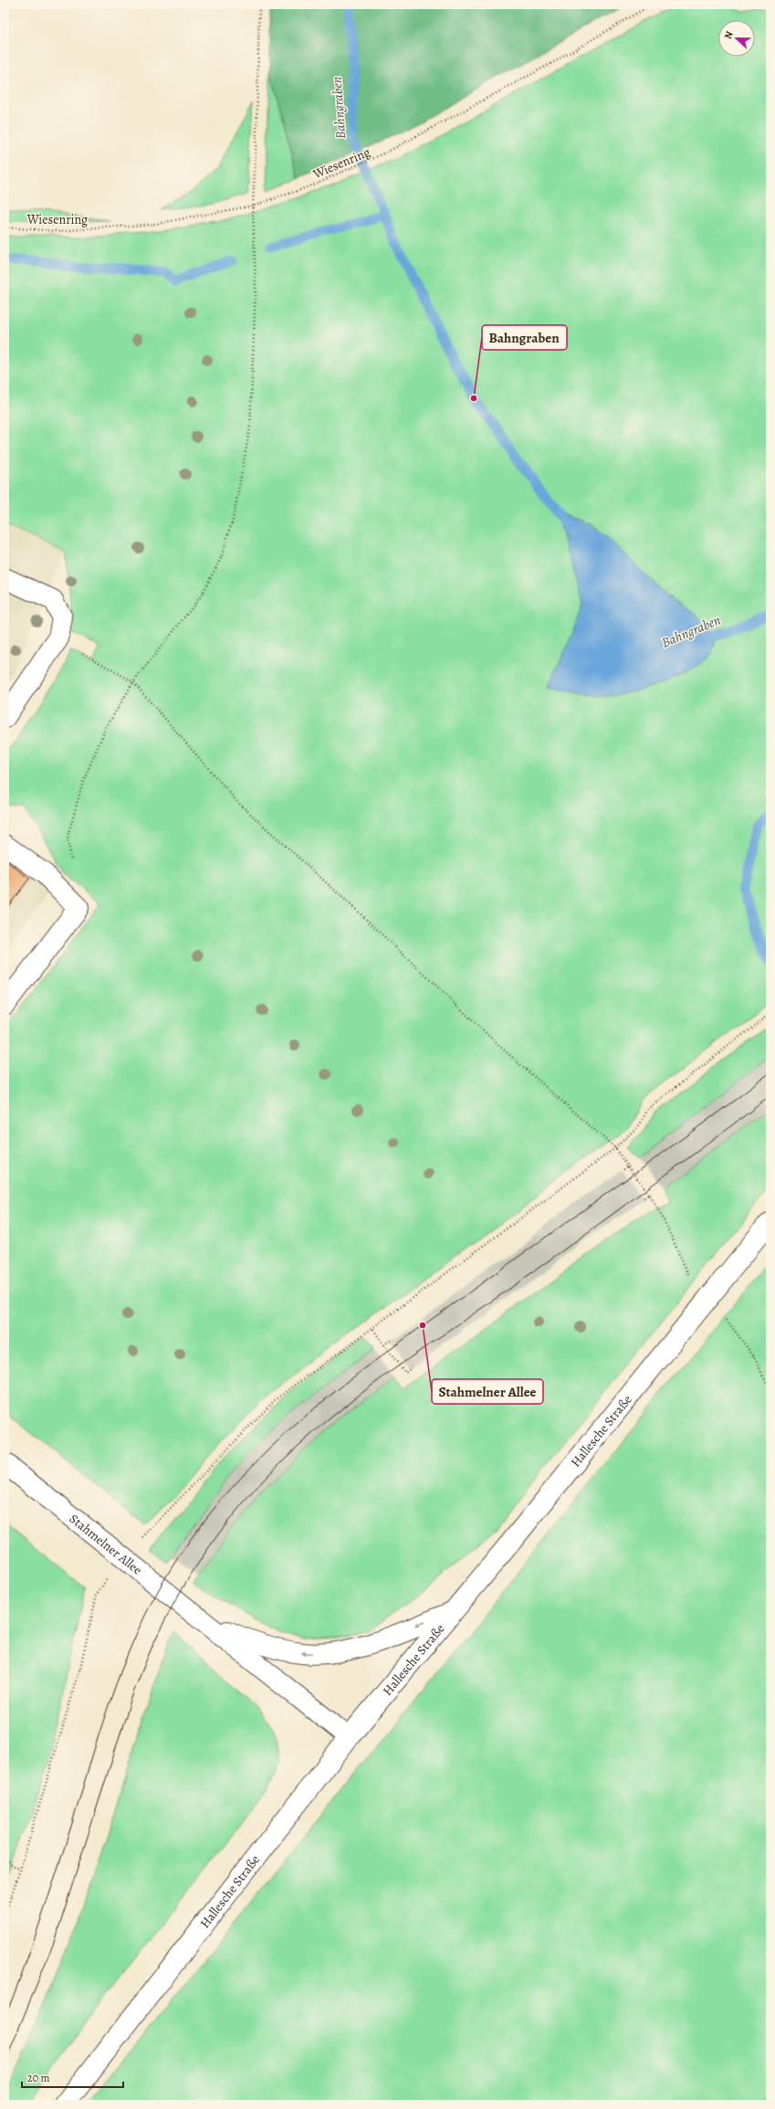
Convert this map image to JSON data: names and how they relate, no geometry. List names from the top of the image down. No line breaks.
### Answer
{"streets":{"street":["Hallesche Straße","Stahmelner Allee"],"path":["Wiesenring"]},"crossings":[["Hallesche Straße","Stahmelner Allee"]],"one_way":["Stahmelner Allee"],"water":["Bahngraben"],"places":["Bahngraben","Stahmelner Allee"],"scale_bar":"20 m","north":"left"}
